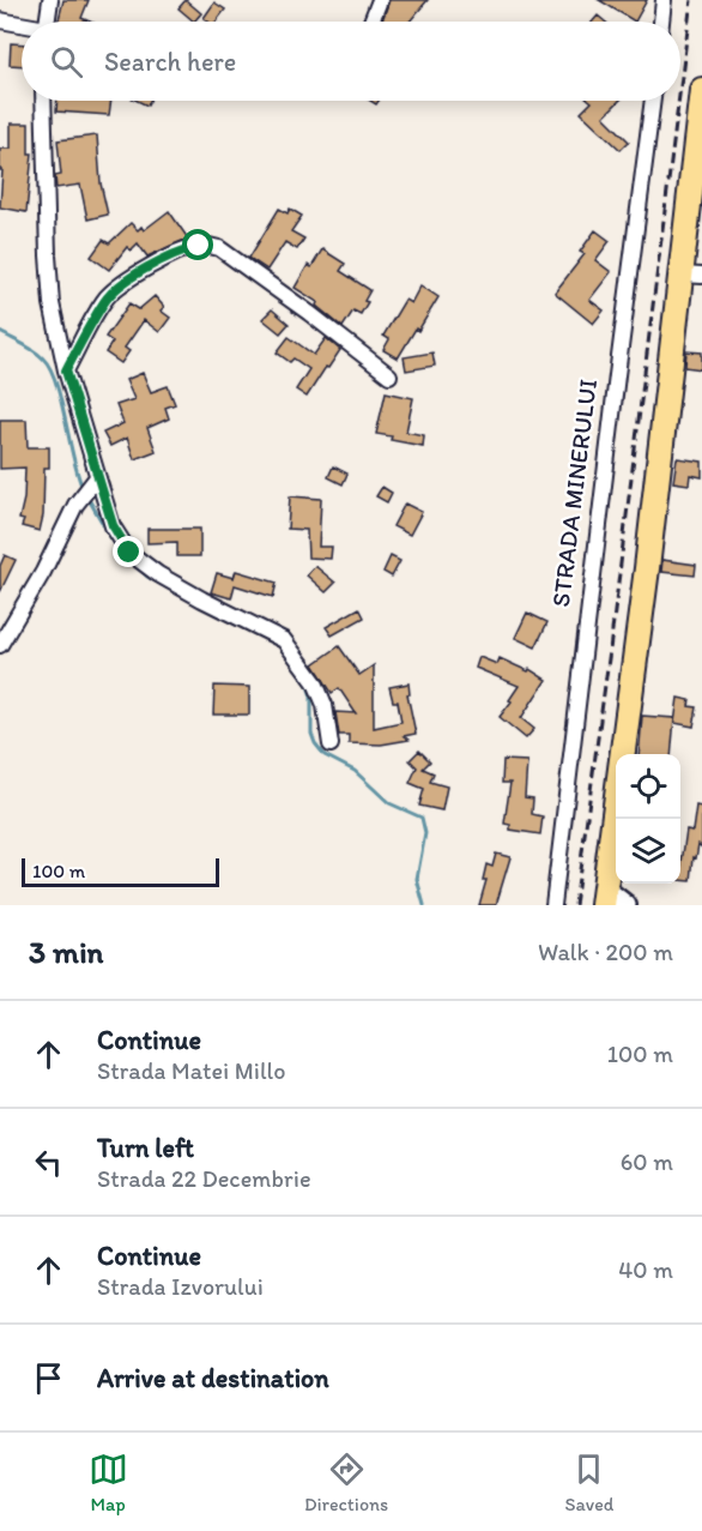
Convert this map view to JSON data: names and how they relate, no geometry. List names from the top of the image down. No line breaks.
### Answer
{"streets":{"street":["STRADA MINERULUI"]},"scale_bar":"100 m","page":{"search":"Search here","scale":"100 m","heading":["3 min","Walk · 200 m"],"list":[["Continue","Strada Matei Millo","100 m"],["Turn left","Strada 22 Decembrie","60 m"],["Continue","Strada Izvorului","40 m"],"Arrive at destination"],"nav":["Map","Directions","Saved"]}}
